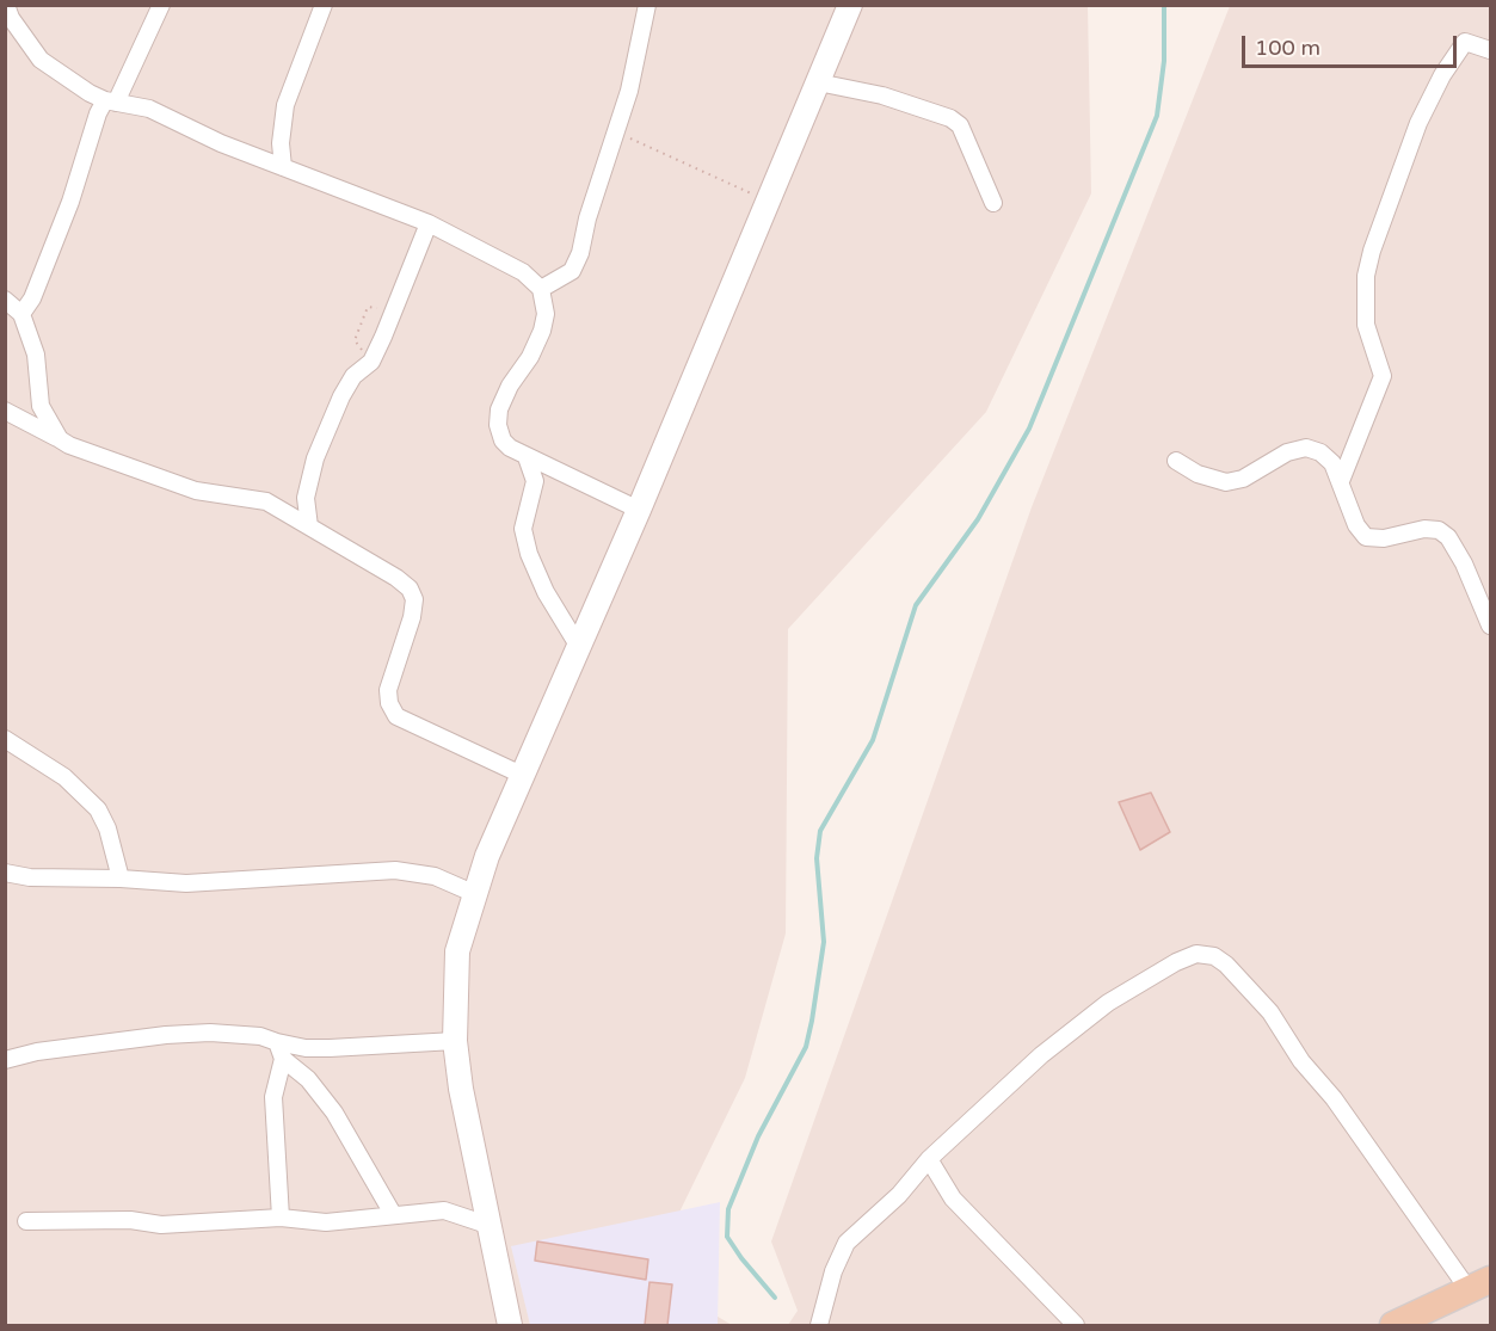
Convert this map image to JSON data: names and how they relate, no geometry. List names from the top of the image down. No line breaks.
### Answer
{"scale_bar":"100 m"}
